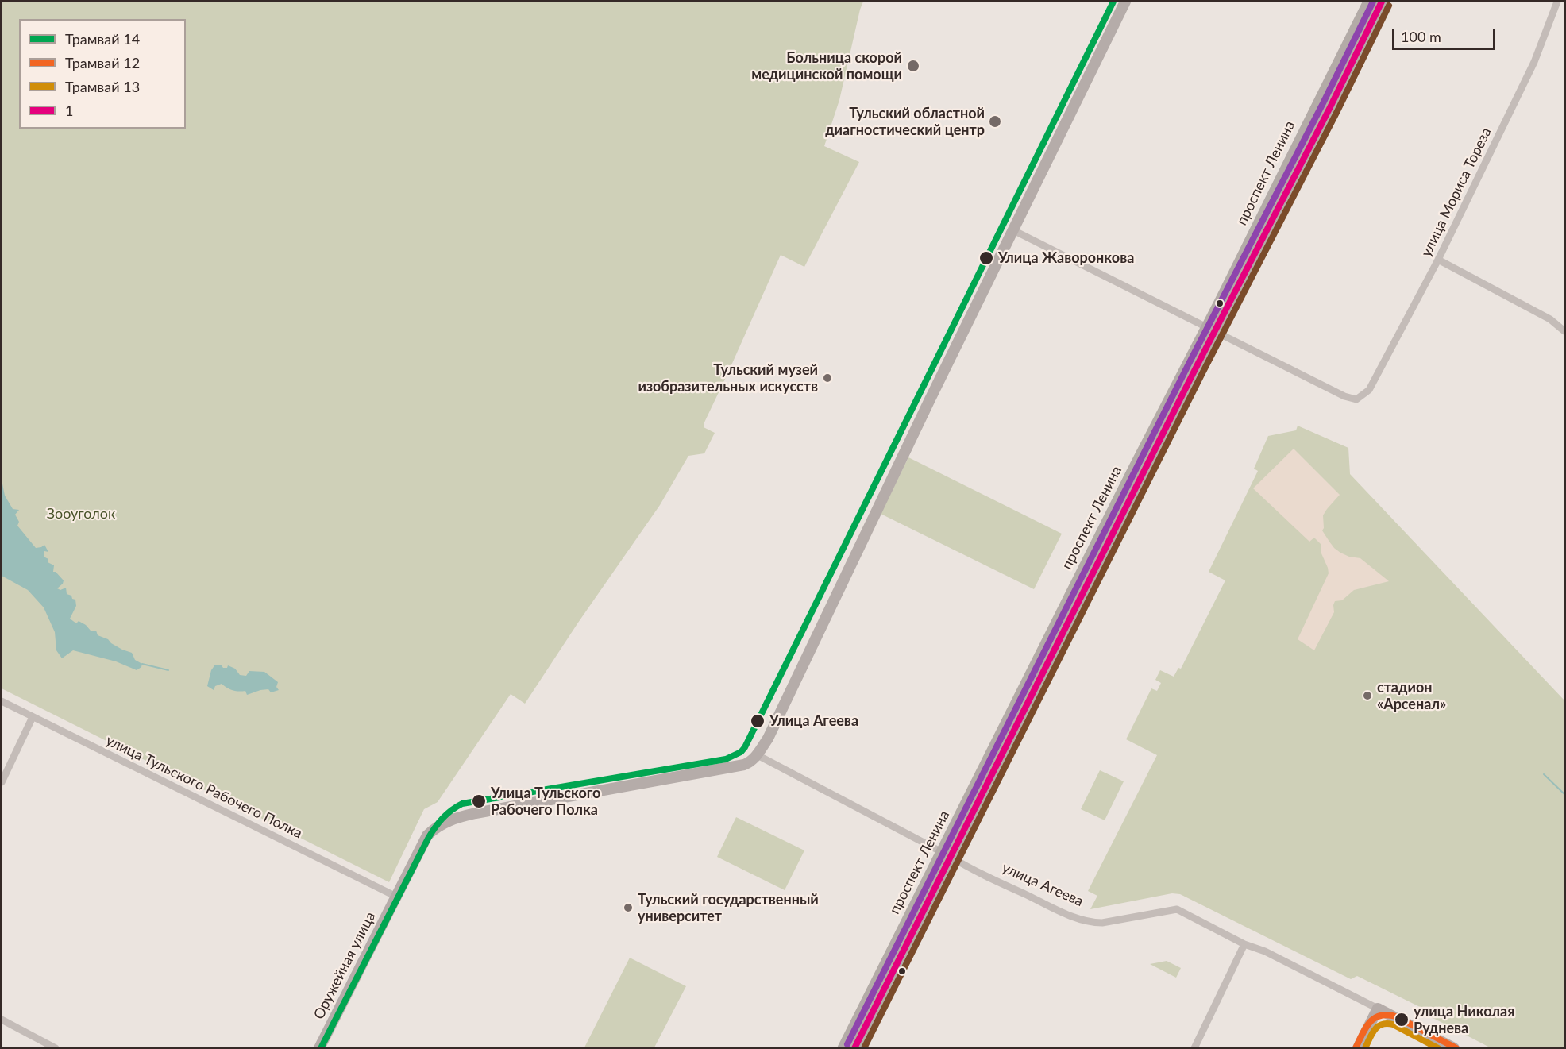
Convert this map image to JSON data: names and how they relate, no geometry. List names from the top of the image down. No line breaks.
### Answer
{"streets":{"main road":["проспект Ленина"],"street":["улица Мориса Тореза","улица Тульского Рабочего Полка","улица Агеева","Оружейная улица"]},"crossings":[["проспект Ленина","улица Мориса Тореза"],["проспект Ленина","улица Агеева"],["улица Тульского Рабочего Полка","Оружейная улица"],["улица Агеева","Оружейная улица"]],"parks":["Зооуголок"],"places":["Больница скорой медицинской помощи","Тульский областной диагностический центр","Улица Жаворонкова","Тульский музей изобразительных искусств","стадион «Арсенал»","Улица Агеева","Улица Тульского Рабочего Полка","Тульский государственный университет","улица Николая Руднева"],"lines":["tram line 14","transit line 1","tram line 12","tram line 13"],"legend":["Трамвай 14","Трамвай 12","Трамвай 13","1"],"scale_bar":"100 m"}
